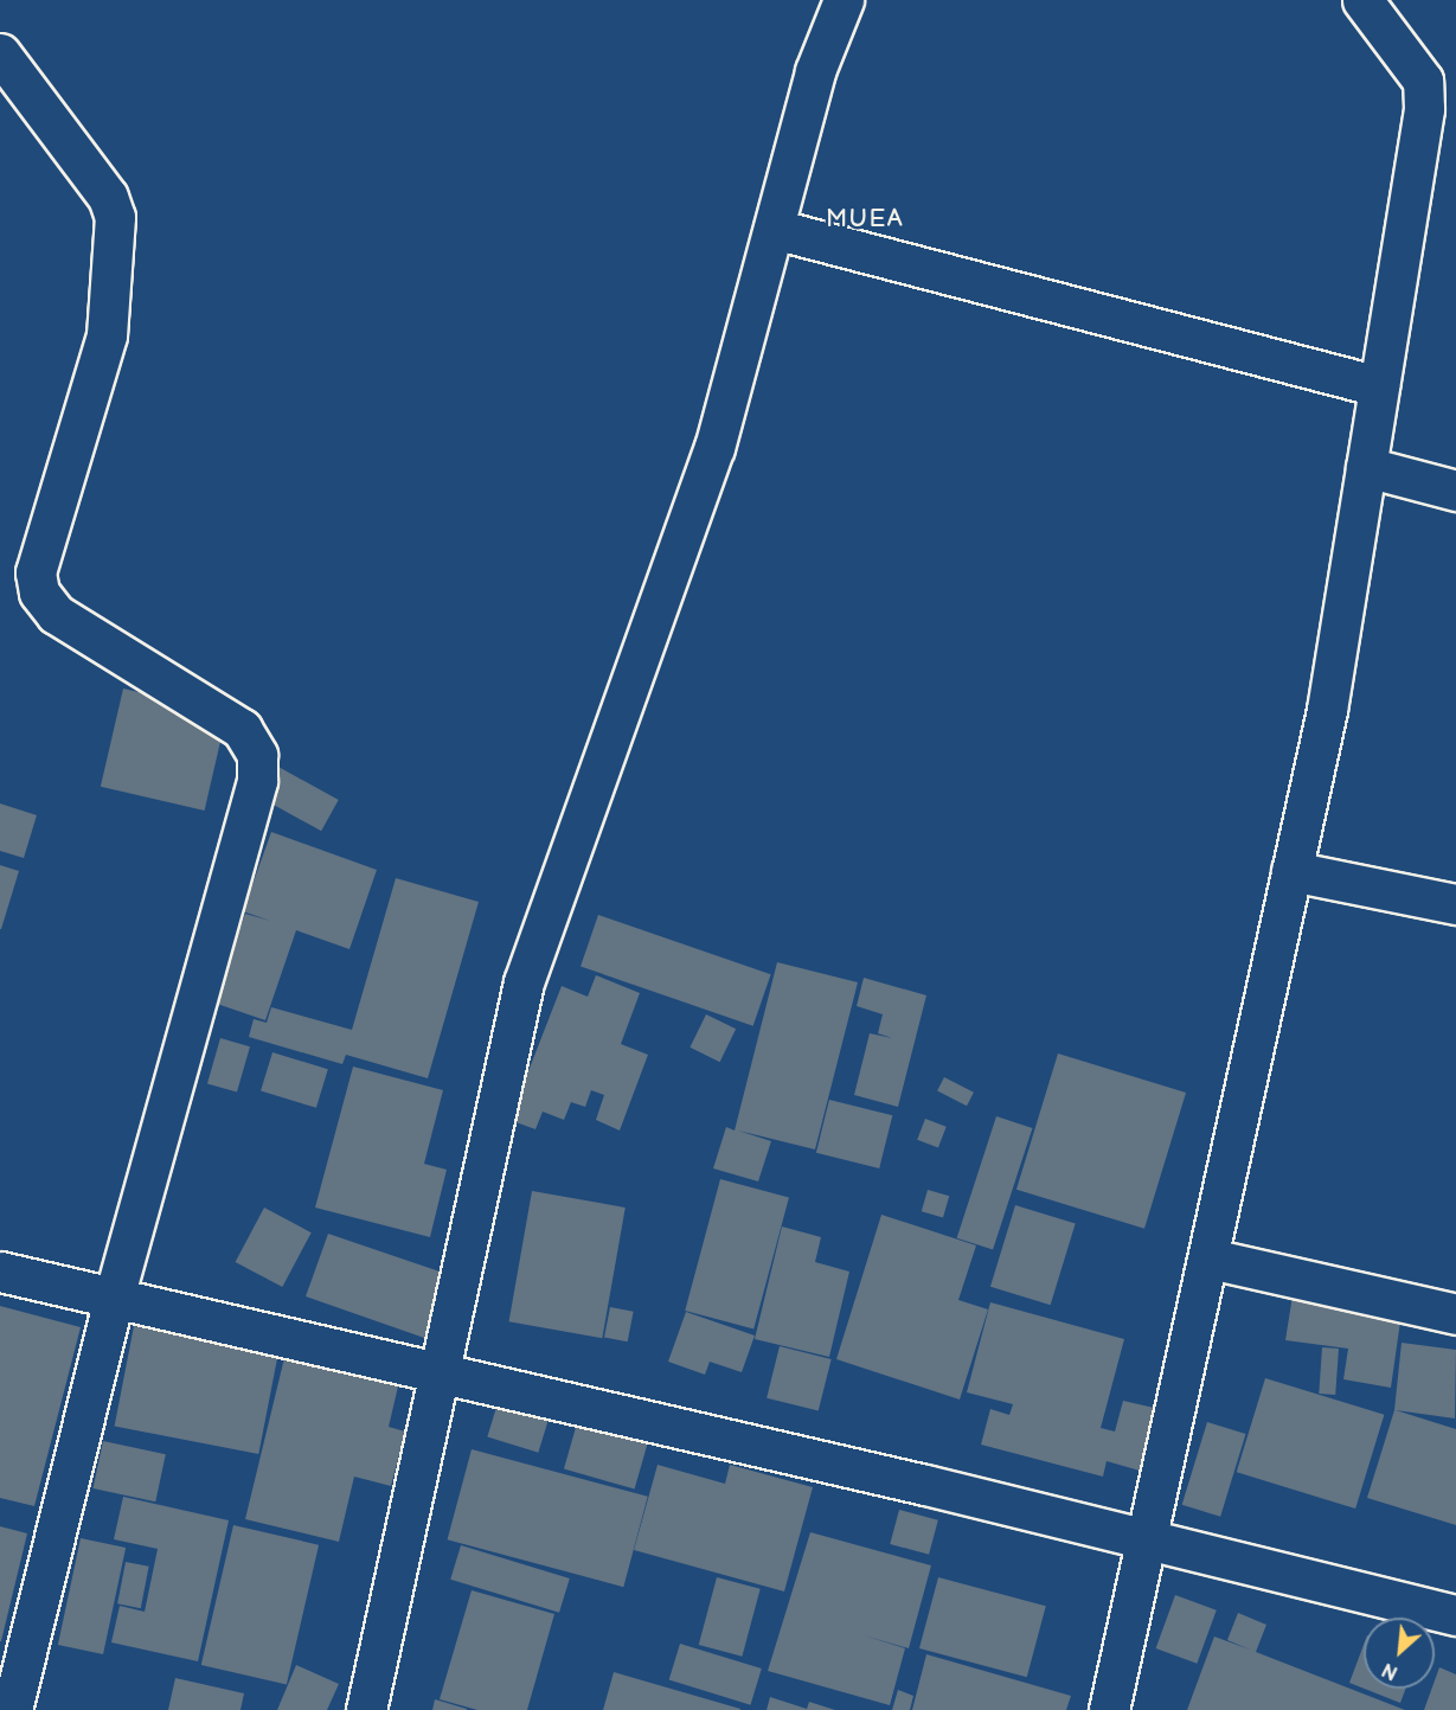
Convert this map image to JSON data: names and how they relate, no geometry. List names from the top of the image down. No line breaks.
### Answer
{"districts":["MUEA"],"north":"bottom left"}
